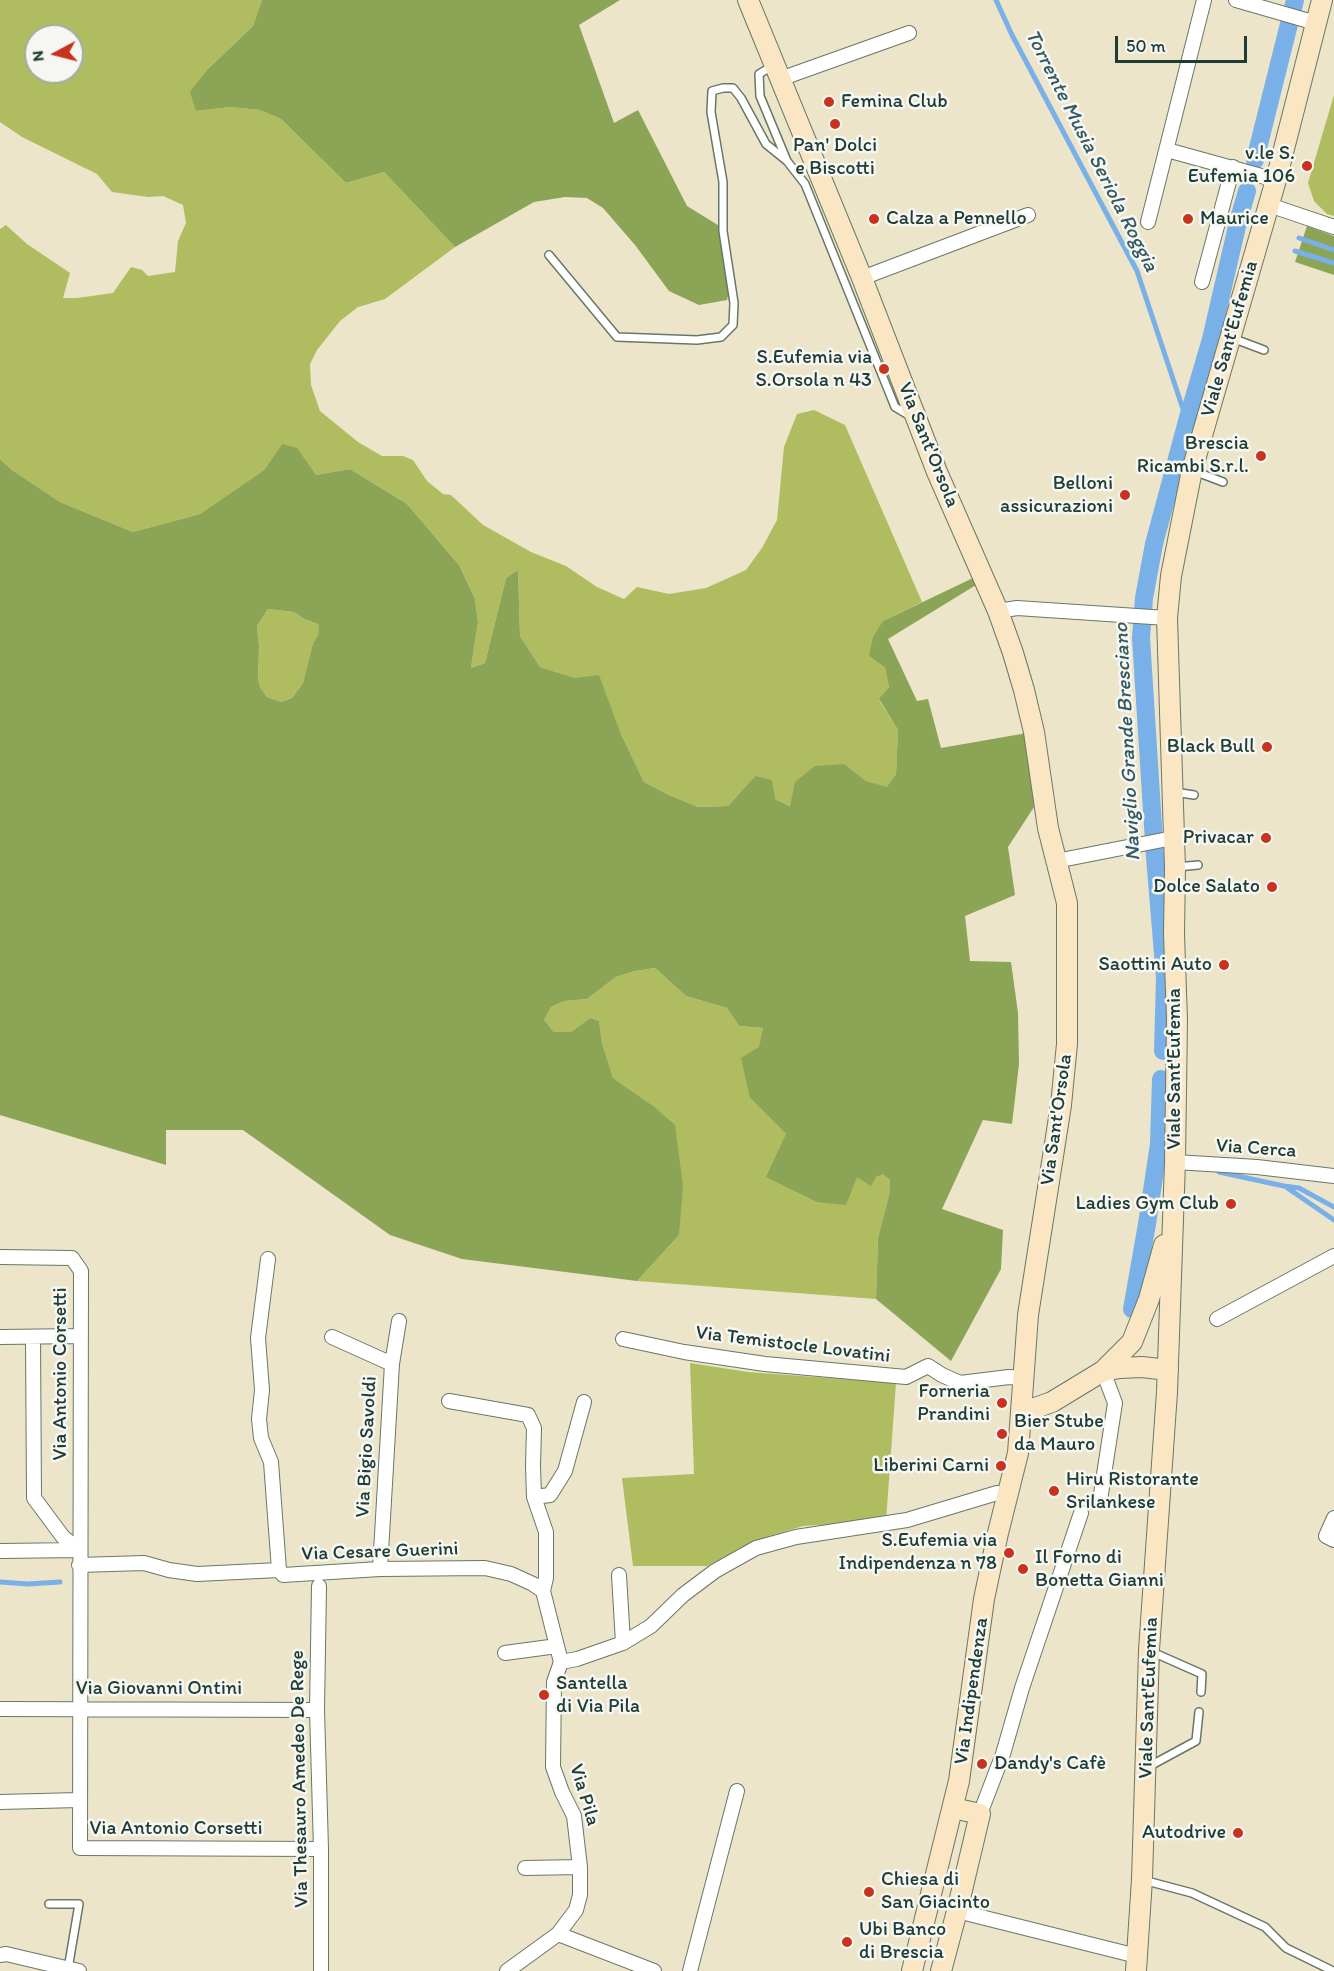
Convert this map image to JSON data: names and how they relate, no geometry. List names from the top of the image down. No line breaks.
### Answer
{"streets":{"street":["Viale Sant'Eufemia","Via Sant'Orsola","Via Cerca","Via Temistocle Lovatini","Via Antonio Corsetti","Via Bigio Savoldi","Via Cesare Guerini","Via Giovanni Ontini","Via Indipendenza","Via Thesauro Amedeo De Rege","Via Pila"]},"crossings":[["Viale Sant'Eufemia","Via Cerca"],["Via Sant'Orsola","Via Temistocle Lovatini"],["Via Sant'Orsola","Via Indipendenza"],["Via Temistocle Lovatini","Via Indipendenza"],["Via Antonio Corsetti","Via Giovanni Ontini"],["Via Antonio Corsetti","Via Thesauro Amedeo De Rege"],["Via Bigio Savoldi","Via Cesare Guerini"],["Via Giovanni Ontini","Via Thesauro Amedeo De Rege"]],"water":["Torrente Musia Seriola Roggia","Naviglio Grande Bresciano"],"places":["Femina Club","Pan' Dolci e Biscotti","v.le S. Eufemia 106","Calza a Pennello","Maurice","S.Eufemia via S.Orsola n 43","Brescia Ricambi S.r.l.","Belloni assicurazioni","Black Bull","Privacar","Dolce Salato","Saottini Auto","Ladies Gym Club","Forneria Prandini","Bier Stube da Mauro","Liberini Carni","Hiru Ristorante Srilankese","S.Eufemia via Indipendenza n 78","Il Forno di Bonetta Gianni","Santella di Via Pila","Dandy's Cafè","Autodrive","Chiesa di San Giacinto","Ubi Banco di Brescia"],"scale_bar":"50 m","north":"left"}
